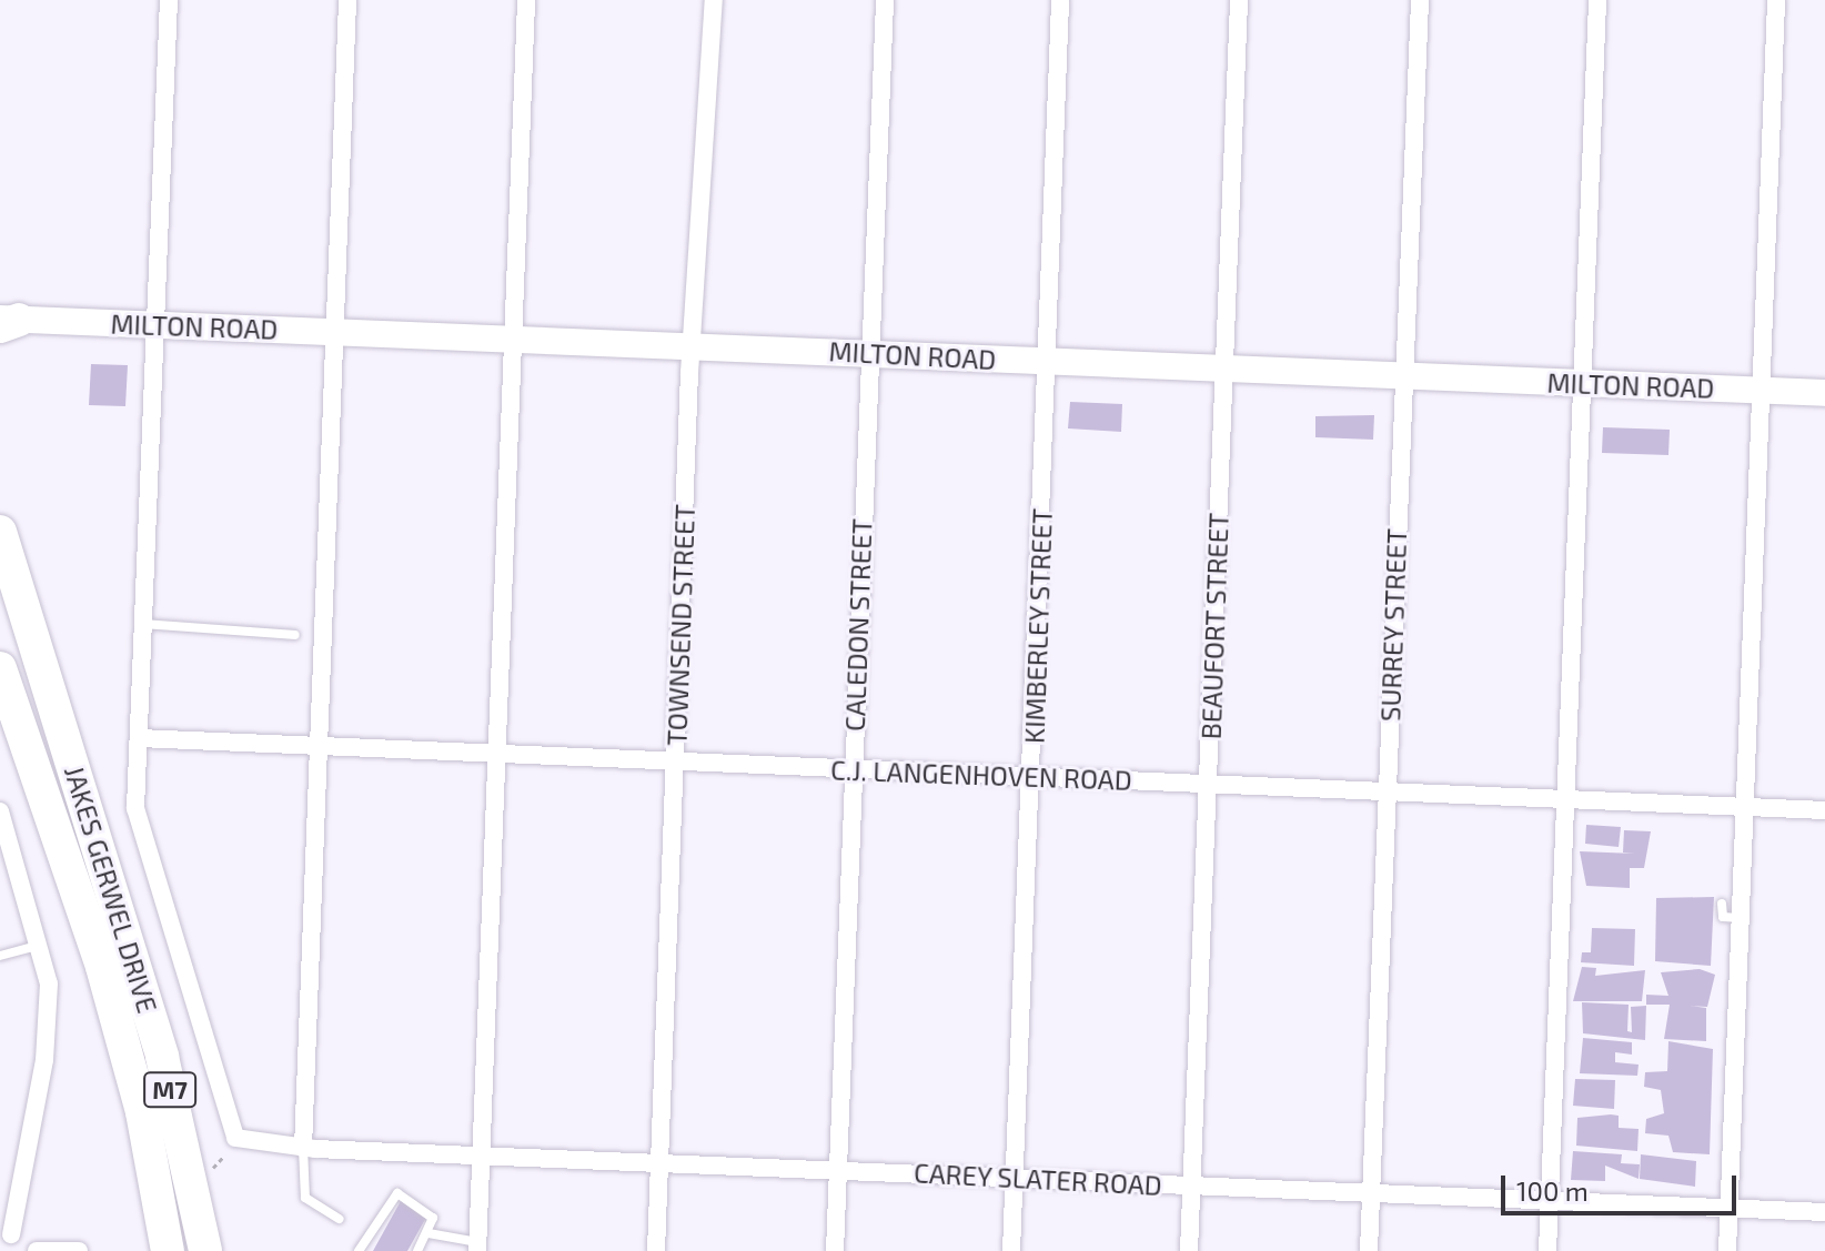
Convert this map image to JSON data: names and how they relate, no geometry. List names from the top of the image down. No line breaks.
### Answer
{"streets":{"highway":["JAKES GERWEL DRIVE","M7"],"street":["MILTON ROAD","TOWNSEND STREET","CALEDON STREET","SURREY STREET","KIMBERLEY STREET","BEAUFORT STREET","C.J. LANGENHOVEN ROAD","CAREY SLATER ROAD"]},"crossings":[["MILTON ROAD","TOWNSEND STREET"],["MILTON ROAD","CALEDON STREET"],["MILTON ROAD","SURREY STREET"],["MILTON ROAD","KIMBERLEY STREET"],["MILTON ROAD","BEAUFORT STREET"],["TOWNSEND STREET","C.J. LANGENHOVEN ROAD"],["TOWNSEND STREET","CAREY SLATER ROAD"],["CALEDON STREET","C.J. LANGENHOVEN ROAD"],["CALEDON STREET","CAREY SLATER ROAD"],["SURREY STREET","C.J. LANGENHOVEN ROAD"],["SURREY STREET","CAREY SLATER ROAD"],["KIMBERLEY STREET","C.J. LANGENHOVEN ROAD"],["KIMBERLEY STREET","CAREY SLATER ROAD"],["BEAUFORT STREET","C.J. LANGENHOVEN ROAD"],["BEAUFORT STREET","CAREY SLATER ROAD"],["C.J. LANGENHOVEN ROAD","CAREY SLATER ROAD"]],"scale_bar":"100 m"}
